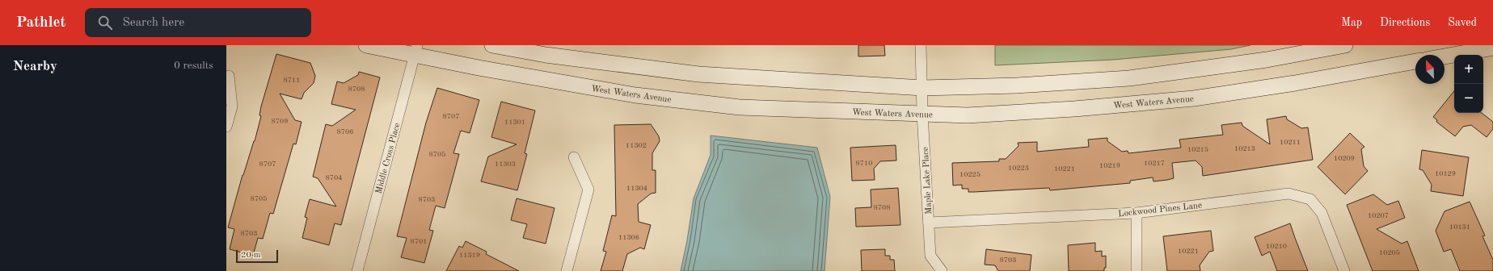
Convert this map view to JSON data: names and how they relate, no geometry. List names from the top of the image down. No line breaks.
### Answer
{"streets":{"street":["West Waters Avenue","Middle Cross Place","Maple Lake Place","Lockwood Pines Lane"]},"crossings":[["West Waters Avenue","Middle Cross Place"],["West Waters Avenue","Maple Lake Place"],["Maple Lake Place","Lockwood Pines Lane"]],"house_numbers":["8711","8708","8707","8709","11301","8706","10211","11302","10213","10215","8705","10209","8710","10217","8707","11303","10219","10223","10221","10129","10225","8704","11304","8705","8703","8708","10207","10131","8703","11306","8701","10210","10221","10205","11319","8703"],"scale_bar":"20 m","north":"top left","page":{"header":"Pathlet","search":"Search here","nav":["Map","Directions","Saved"],"heading":["Nearby","0 results"],"map_buttons":["+","−"],"scale":"20 m"}}
